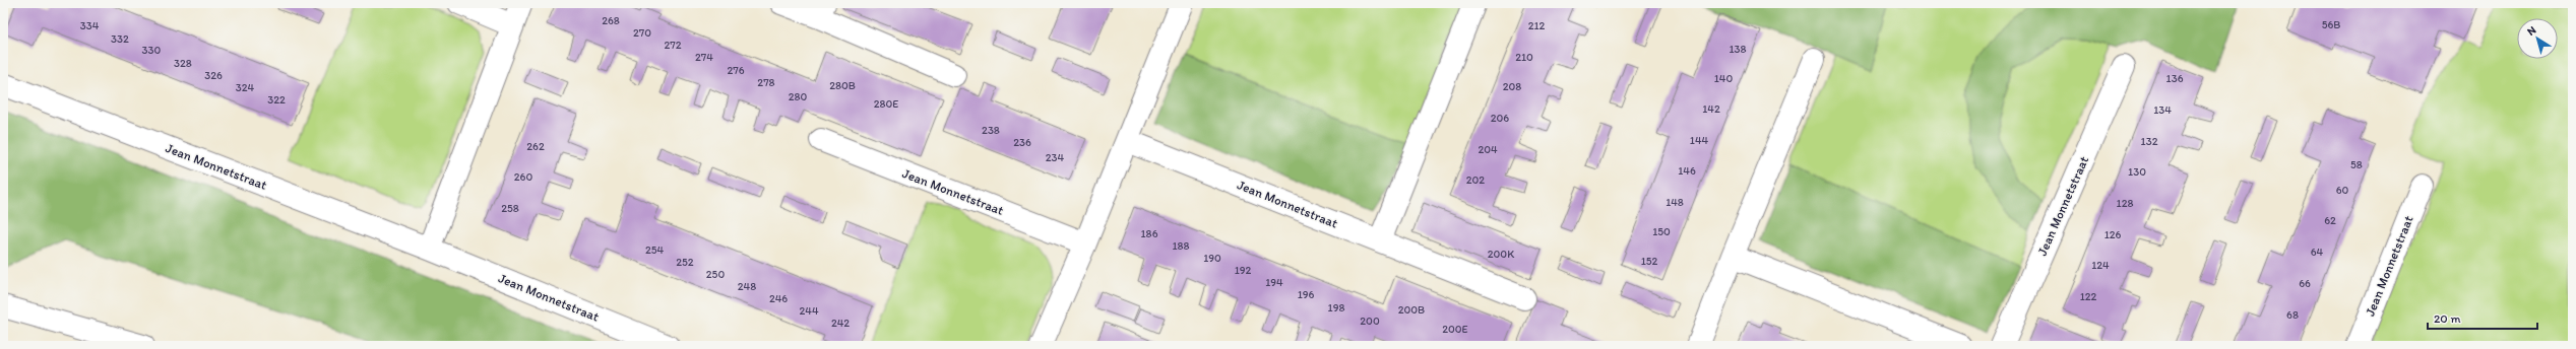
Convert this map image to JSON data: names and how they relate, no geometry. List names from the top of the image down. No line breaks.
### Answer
{"streets":{"street":["Jean Monnetstraat"]},"house_numbers":["268","56B","334","212","270","332","272","138","330","274","210","328","276","326","140","136","278","280B","208","324","280","322","280E","142","134","206","238","144","132","236","262","204","234","58","146","130","260","202","60","148","128","258","62","150","186","126","188","254","64","200K","190","152","252","124","192","250","194","66","248","196","122","246","198","200B","244","68","200","242","200E"],"scale_bar":"20 m","north":"top left"}
